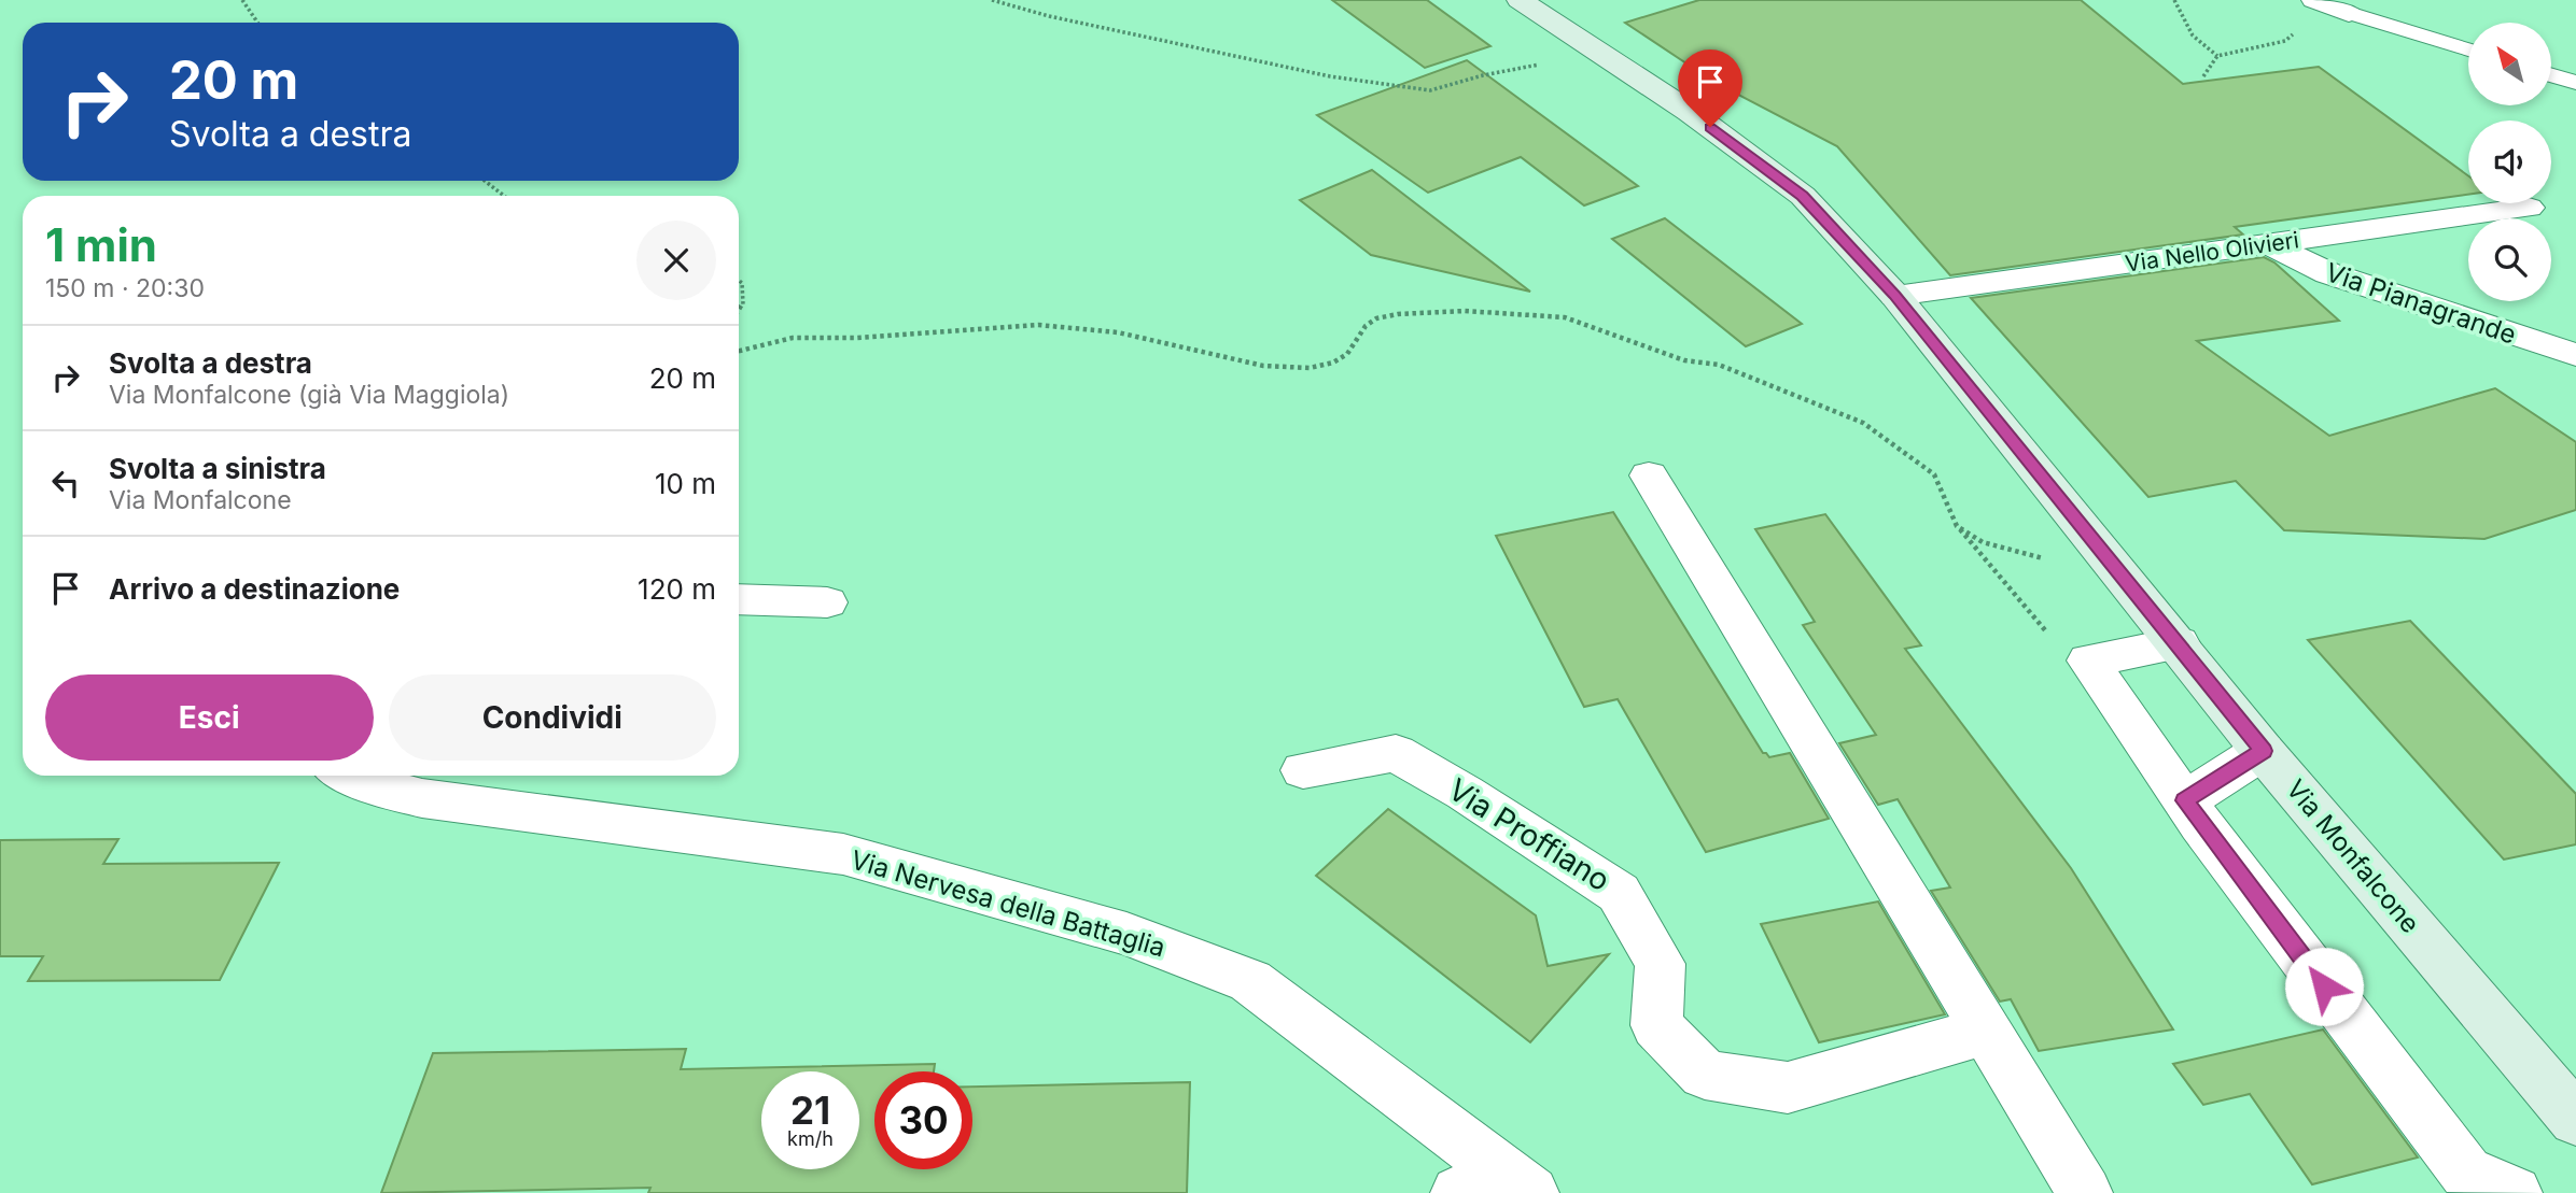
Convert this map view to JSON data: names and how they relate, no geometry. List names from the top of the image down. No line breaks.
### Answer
{"streets":{"main road":["Via Monfalcone"],"street":["Via Nello Olivieri","Via Pianagrande","Via Proffiano","Via Nervesa della Battaglia"]},"crossings":[["Via Nello Olivieri","Via Pianagrande"],["Via Nello Olivieri","Via Monfalcone"]],"north":"top left","page":{"turn":["20 m","Svolta a destra"],"heading":["1 min","150 m · 20:30"],"list":[{"name":"Svolta a destra","note":"Via Monfalcone (già Via Maggiola)","value":"20 m"},{"name":"Svolta a sinistra","note":"Via Monfalcone","value":"10 m"},{"name":"Arrivo a destinazione","value":"120 m"}],"buttons":["Esci","Condividi"],"speed":"21 km/h","limit":"30"}}
